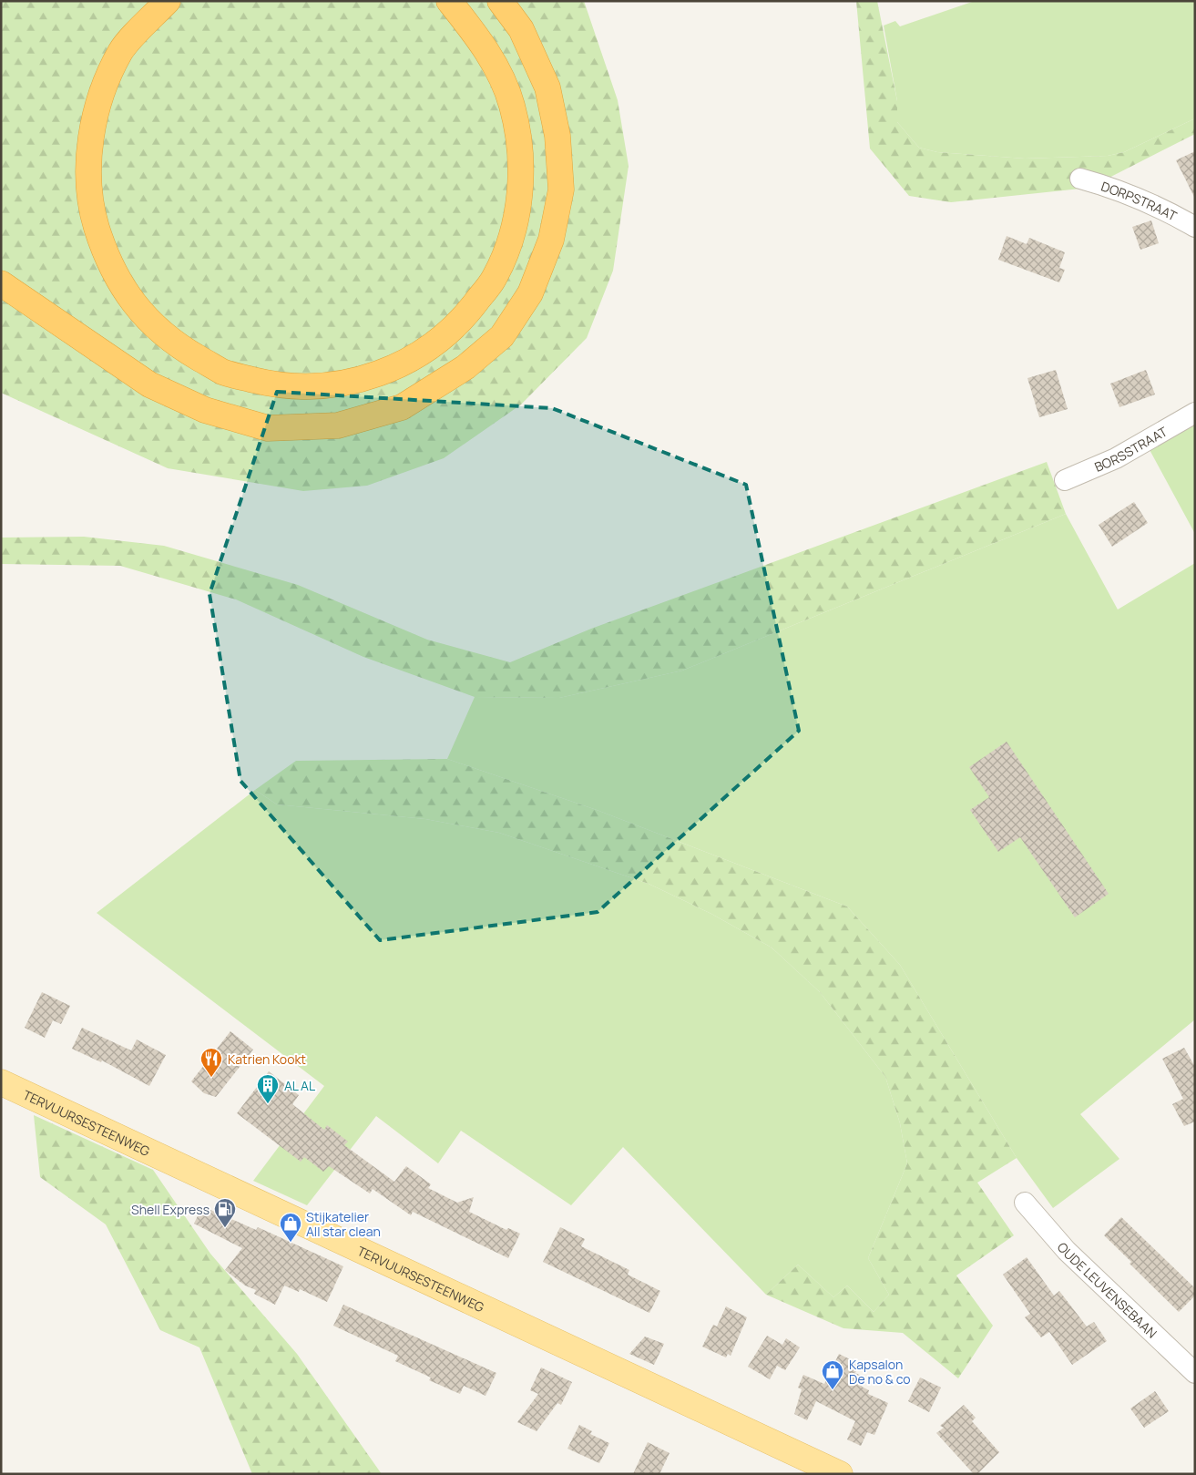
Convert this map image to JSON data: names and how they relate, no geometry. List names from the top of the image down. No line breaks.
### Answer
{"streets":{"main road":["TERVUURSESTEENWEG"],"street":["DORPSTRAAT","BORSSTRAAT","OUDE LEUVENSEBAAN"]},"places":{"restaurant":["Katrien Kookt"],"building":["AL AL"],"fuel station":["Shell Express"],"shop":["Stijkatelier All star clean","Kapsalon De no & co"]}}
